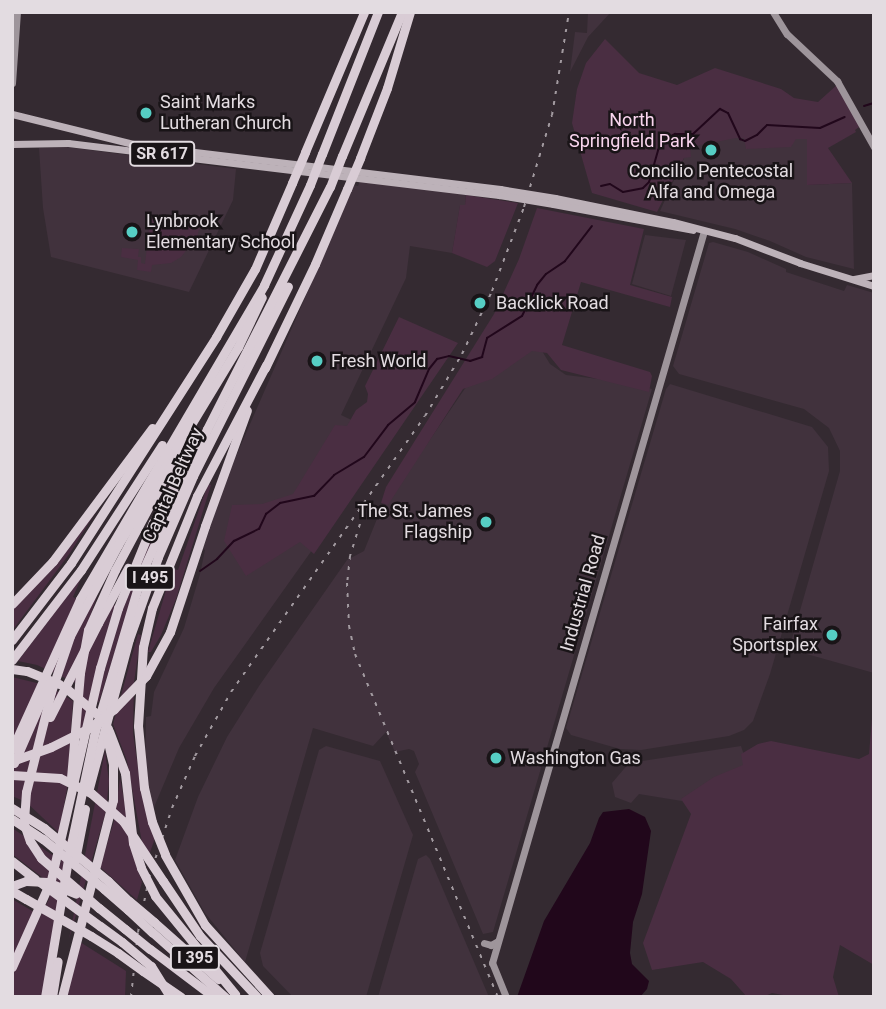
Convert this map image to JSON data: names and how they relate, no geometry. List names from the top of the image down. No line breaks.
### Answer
{"streets":{"highway":["Capital Beltway","I 495","I 395"],"main road":["SR 617"],"street":["Industrial Road"]},"crossings":[["SR 617","Industrial Road"]],"parks":["North Springfield Park"],"places":["Saint Marks Lutheran Church","Concilio Pentecostal Alfa and Omega","Lynbrook Elementary School","Backlick Road","Fresh World","The St. James Flagship","Fairfax Sportsplex","Washington Gas"]}
